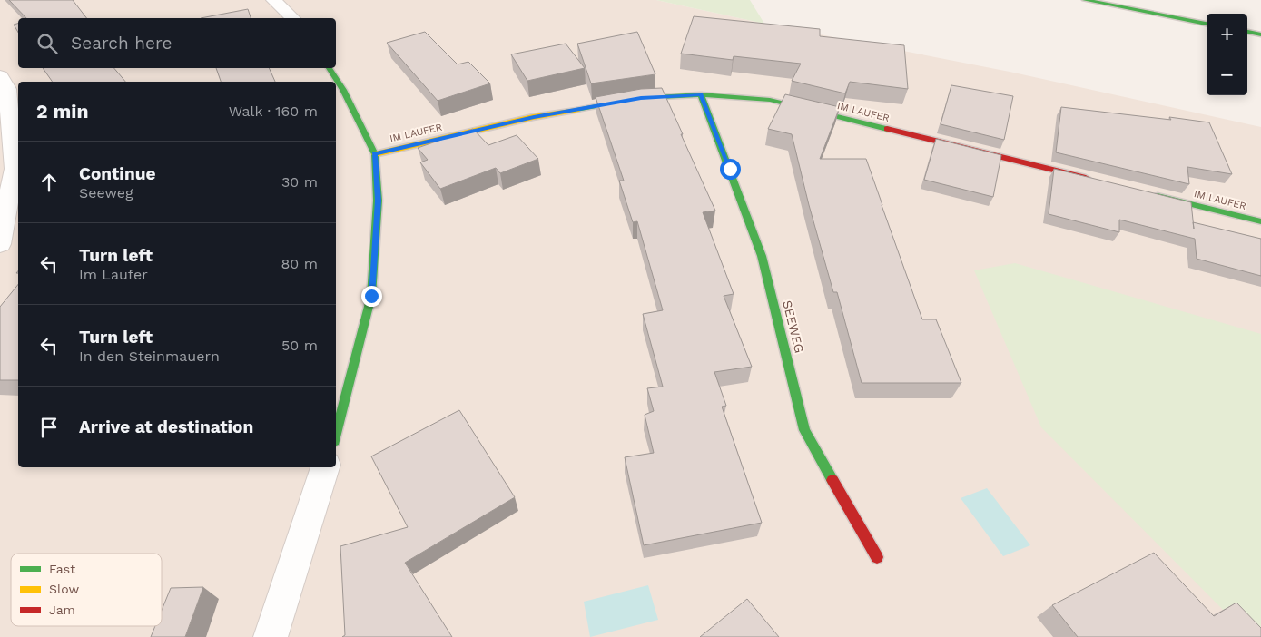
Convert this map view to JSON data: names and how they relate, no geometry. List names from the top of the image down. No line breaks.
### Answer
{"streets":{"street":["IM LAUFER","SEEWEG"]},"crossings":[["IM LAUFER","SEEWEG"]],"legend":["Fast","Slow","Jam"],"page":{"map_buttons":["+","−"],"search":"Search here","heading":["2 min","Walk · 160 m"],"list":[["Continue","Seeweg","30 m"],["Turn left","Im Laufer","80 m"],["Turn left","In den Steinmauern","50 m"],"Arrive at destination"]}}
